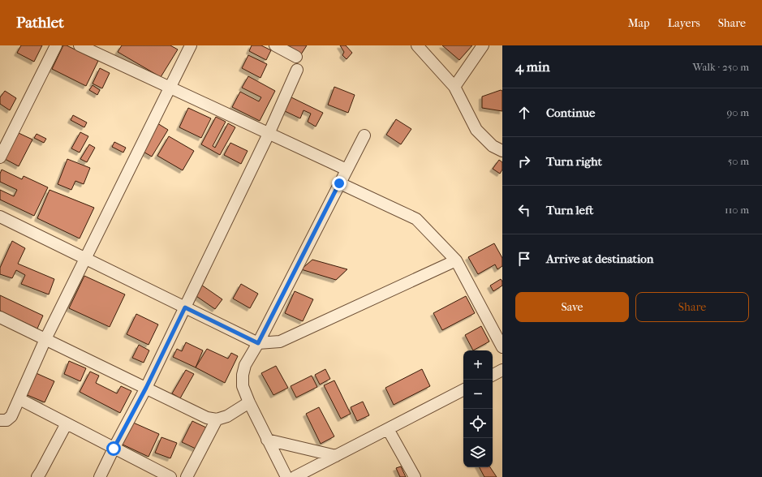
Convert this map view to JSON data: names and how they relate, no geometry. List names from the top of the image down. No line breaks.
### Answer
{"page":{"header":"Pathlet","nav":["Map","Layers","Share"],"heading":["4 min","Walk · 250 m"],"list":[["Continue","90 m"],["Turn right","50 m"],["Turn left","110 m"],"Arrive at destination"],"buttons":["Save","Share"],"map_buttons":["+","−"]}}
